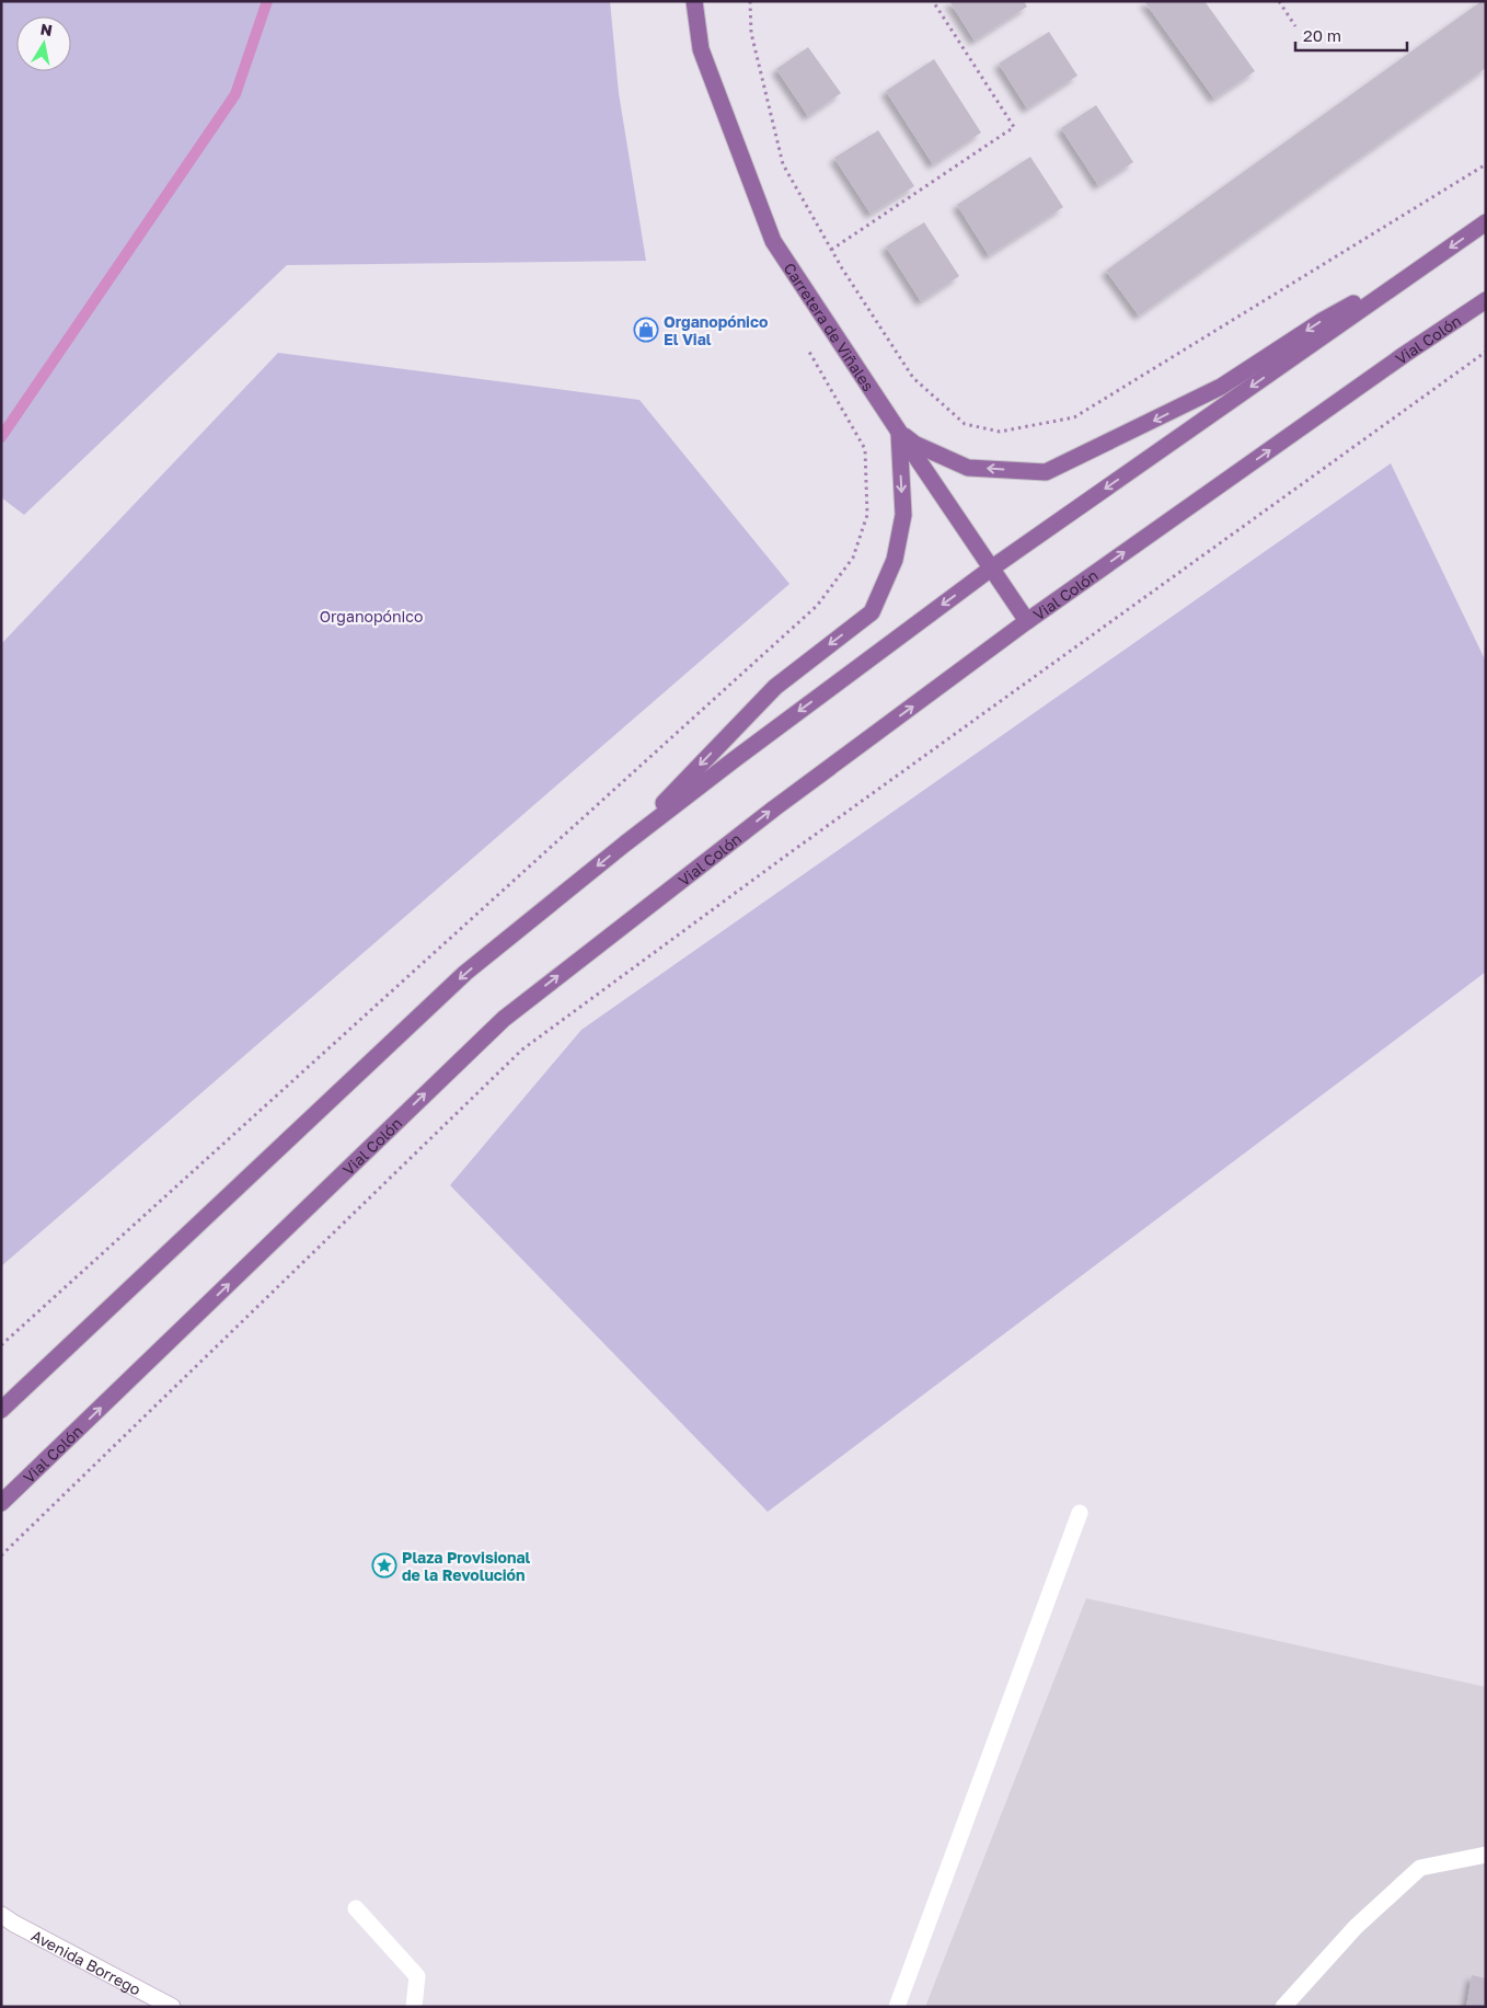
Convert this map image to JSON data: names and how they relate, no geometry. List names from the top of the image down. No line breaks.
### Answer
{"streets":{"main road":["Carretera de Viñales","Vial Colón"],"street":["Avenida Borrego"]},"crossings":[["Carretera de Viñales","Vial Colón"]],"parks":["Organopónico"],"places":{"shop":["Organopónico El Vial"],"place":["Plaza Provisional de la Revolución"]},"scale_bar":"20 m","north":"top"}
